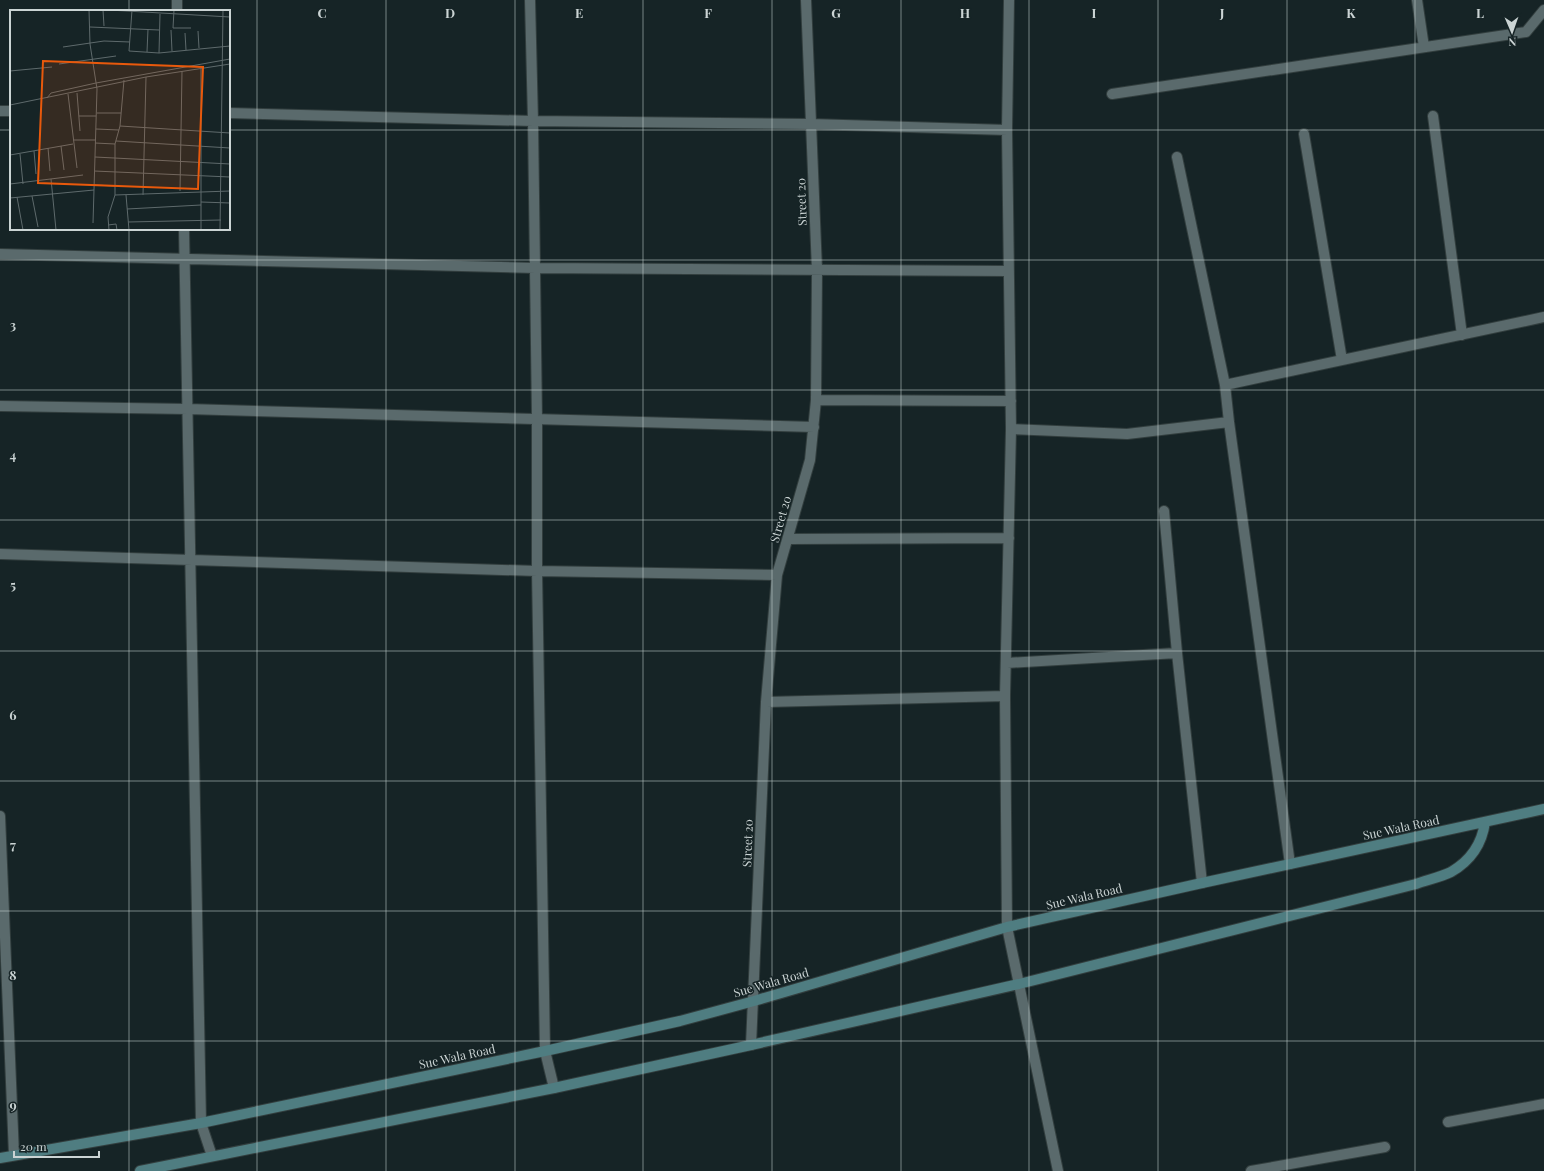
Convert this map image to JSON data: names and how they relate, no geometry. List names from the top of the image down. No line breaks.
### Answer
{"streets":{"street":["Street 20","Sue Wala Road"]},"crossings":[["Street 20","Sue Wala Road"]],"scale_bar":"20 m","north":"bottom","grid":{"columns":["C","D","E","F","G","H","I","J","K","L"],"rows":["3","4","5","6","7","8","9"]}}
